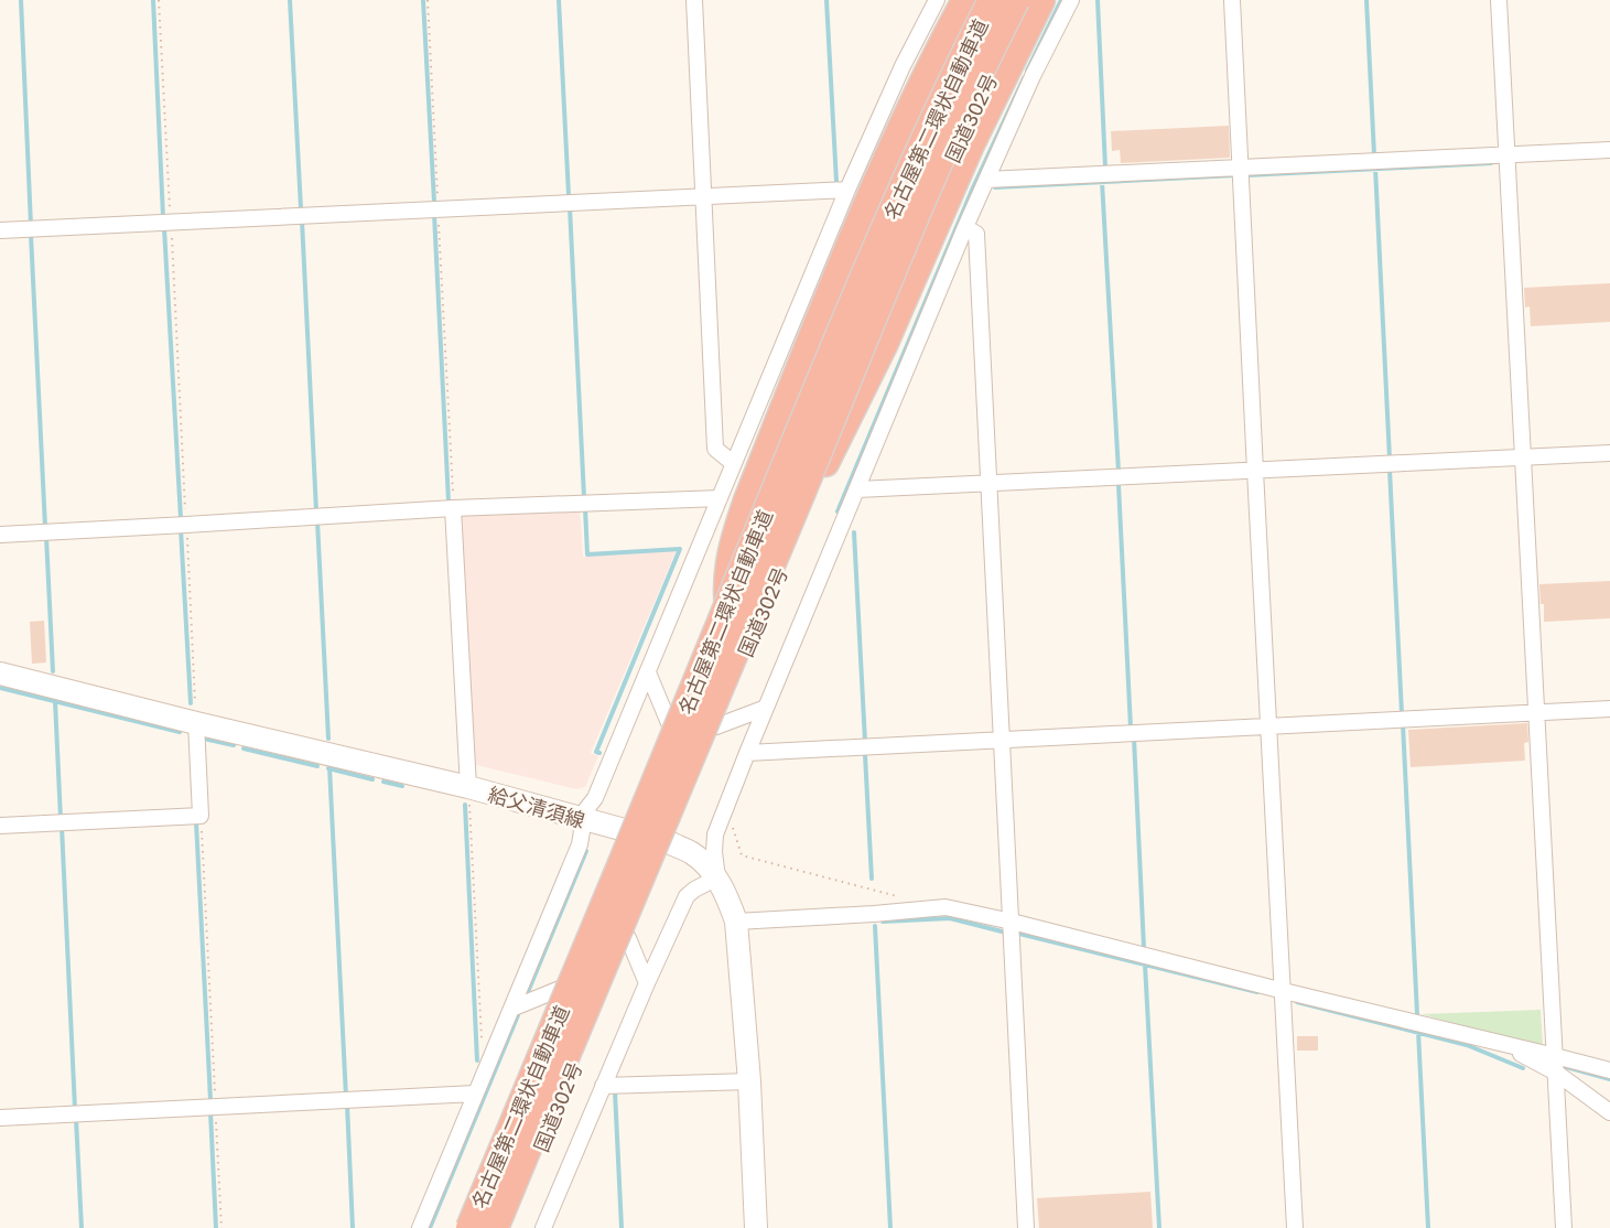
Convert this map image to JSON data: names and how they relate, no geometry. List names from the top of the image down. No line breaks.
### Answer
{"streets":{"highway":["国道302号","名古屋第二環状自動車道"],"main road":["給父清須線"]},"crossings":[["国道302号","給父清須線"]]}
